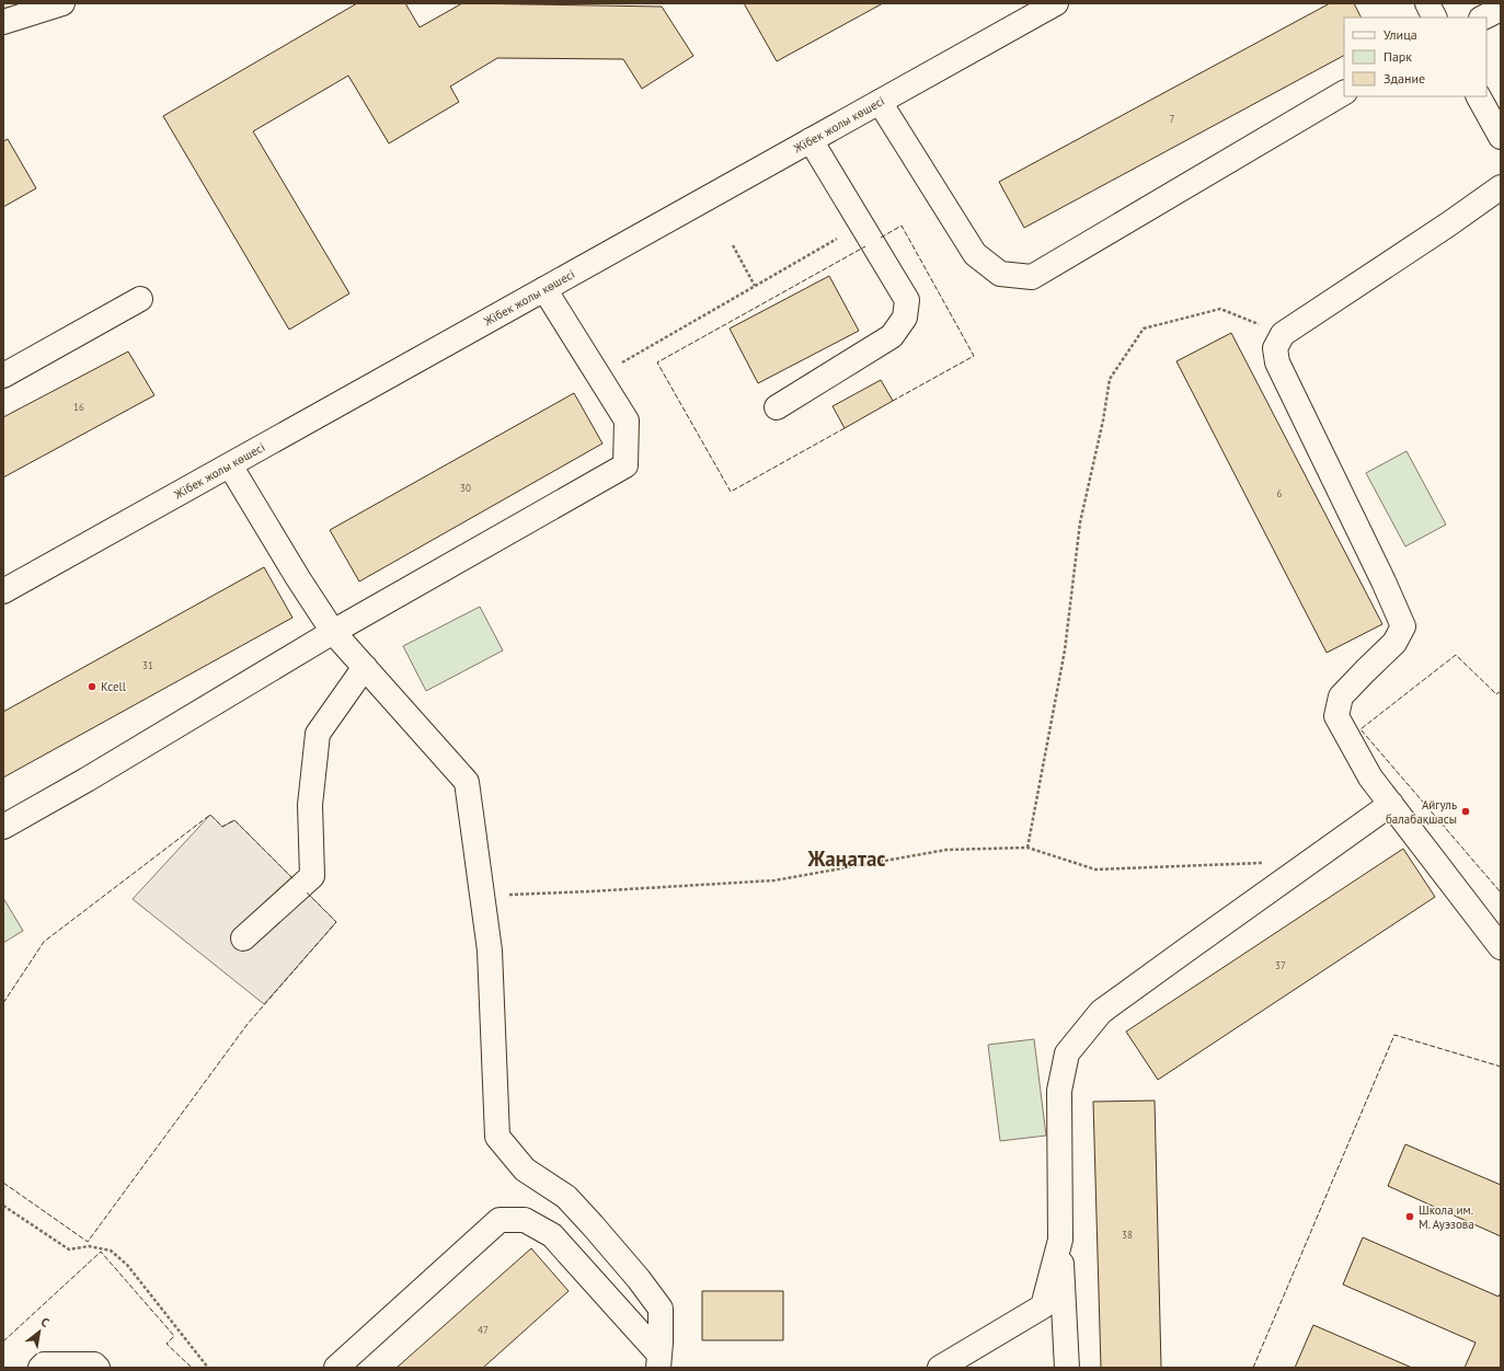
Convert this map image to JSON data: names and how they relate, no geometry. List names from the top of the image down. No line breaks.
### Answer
{"streets":{"main road":["Жібек жолы көшесі"]},"districts":["Жаңатас"],"places":["Kcell","Айгуль балабақшасы","Школа им. М. Ауэзова"],"house_numbers":["7","16","30","6","31","37","38","47"],"legend":["Улица","Парк","Здание"],"north":"top right"}
